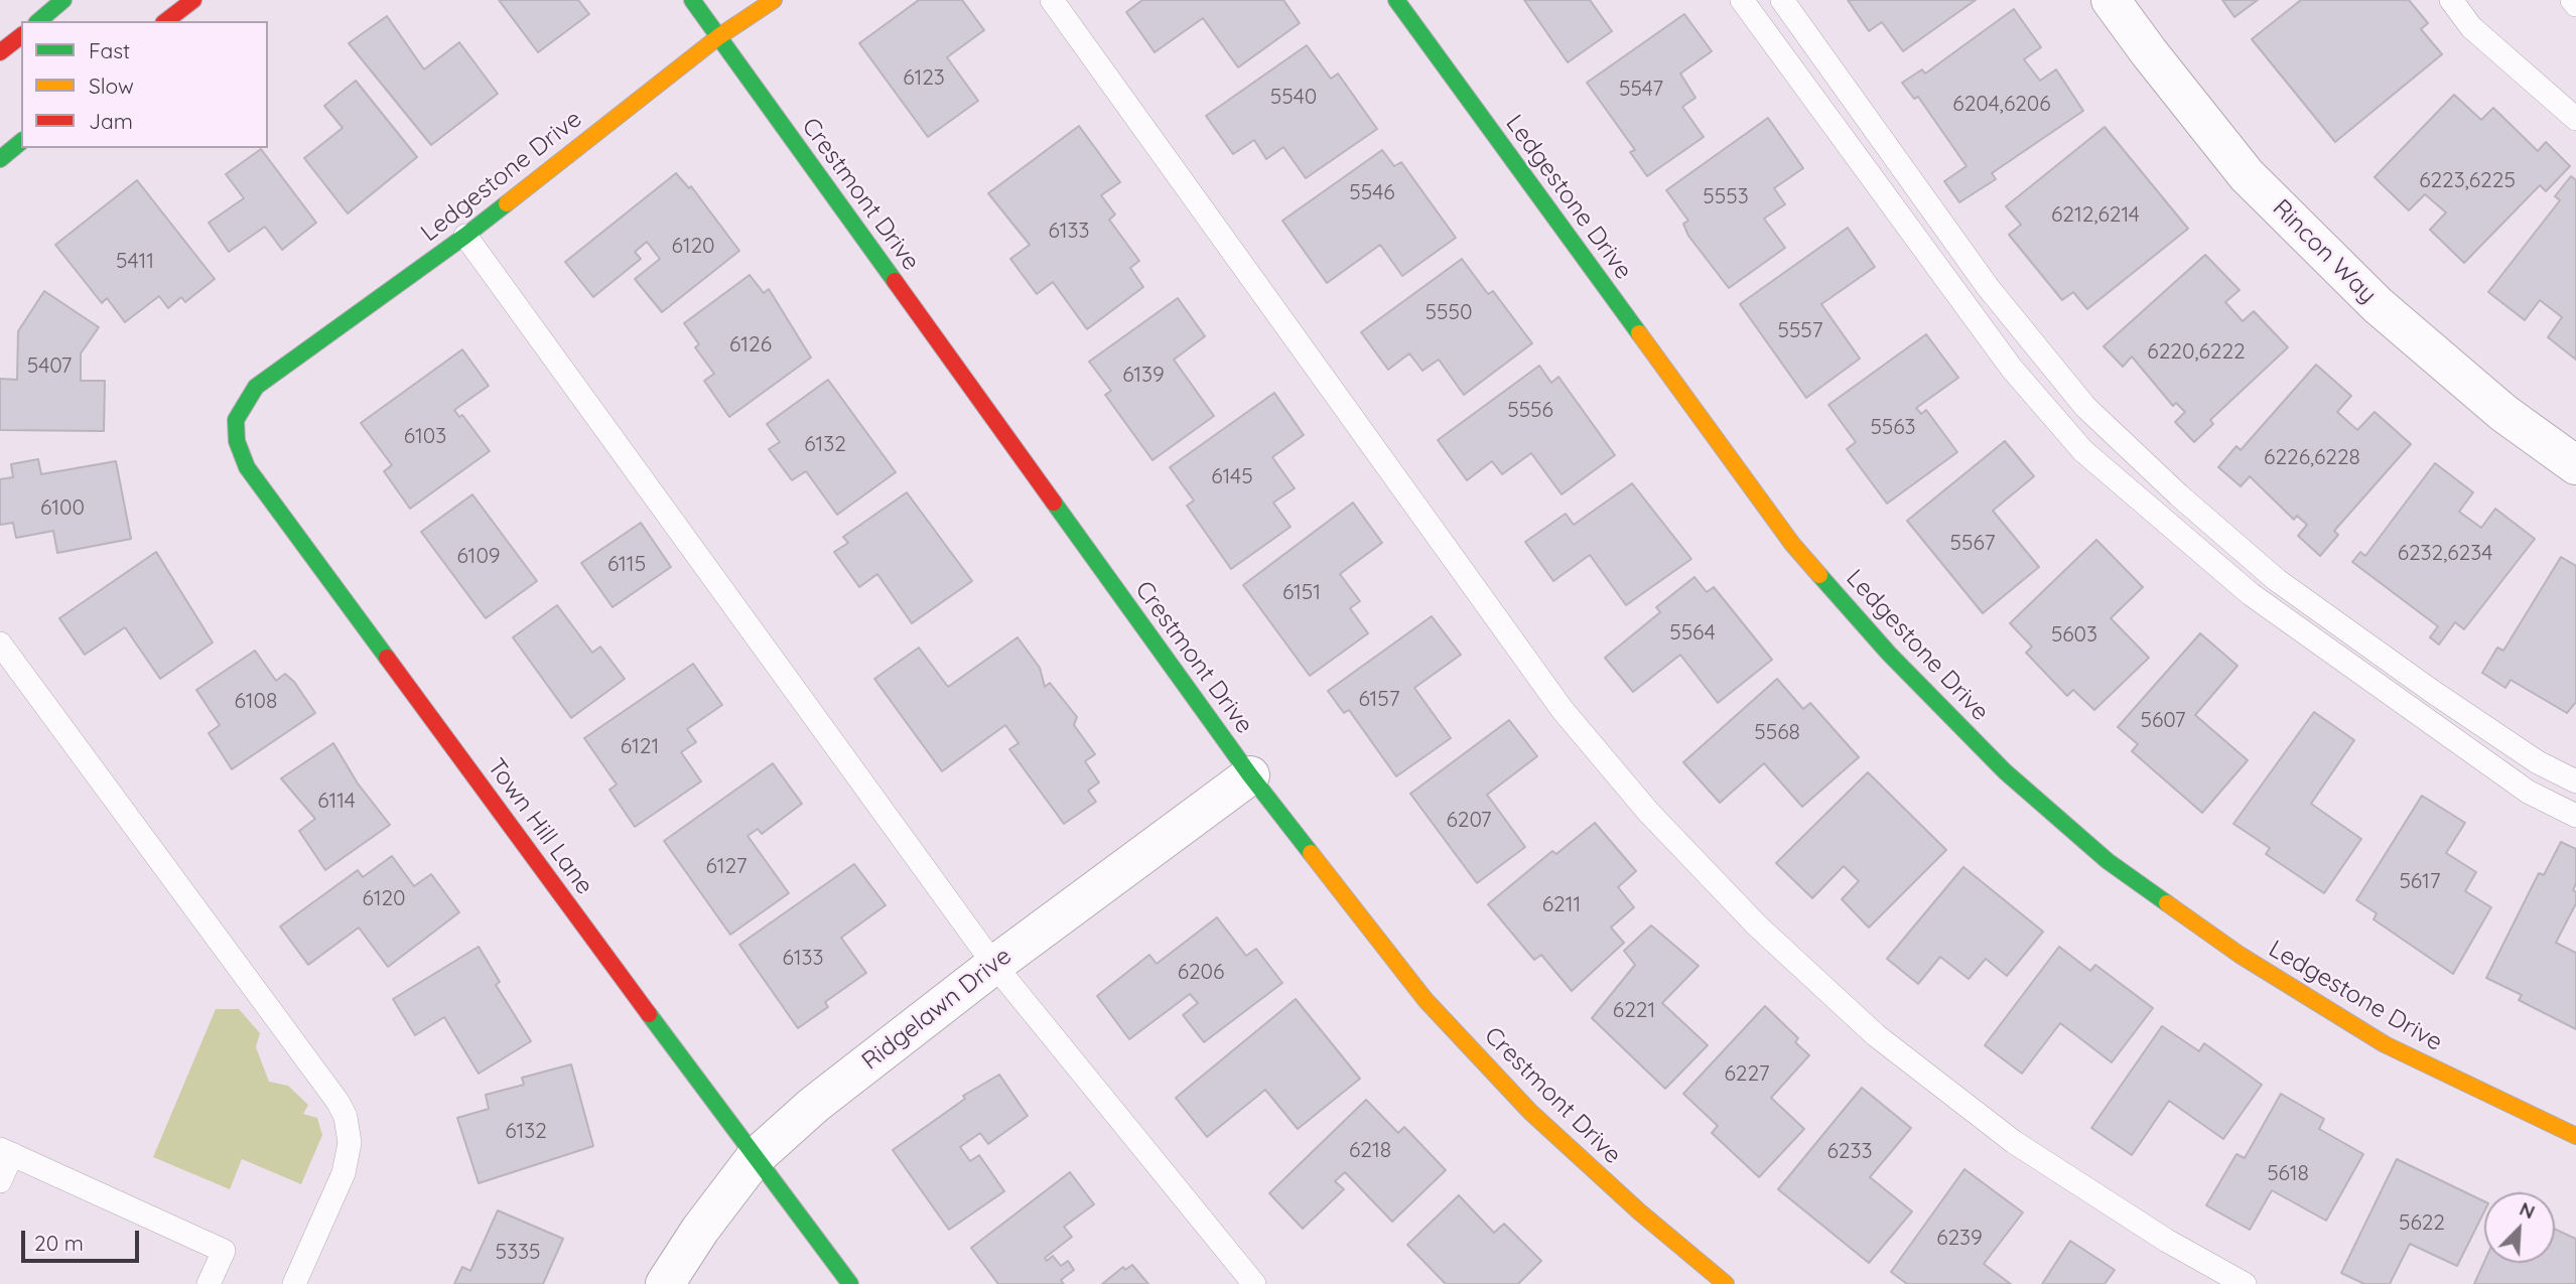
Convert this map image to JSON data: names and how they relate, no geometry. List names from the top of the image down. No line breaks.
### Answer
{"streets":{"street":["Ledgestone Drive","Crestmont Drive","Rincon Way","Town Hill Lane","Ridgelawn Drive"]},"crossings":[["Ledgestone Drive","Crestmont Drive"],["Ledgestone Drive","Town Hill Lane"],["Crestmont Drive","Ridgelawn Drive"],["Town Hill Lane","Ridgelawn Drive"]],"house_numbers":["6123","5547","5540","6204,6206","6223,6225","5546","5553","6212,6214","6133","6120","5411","5550","5557","6126","6220,6222","5407","6139","5556","5563","6103","6132","6226,6228","6145","6100","5567","6232,6234","6109","6115","6151","5564","5603","6157","6108","5607","5568","6121","6114","6207","6127","5617","6120","6211","6133","6206","6221","6227","6132","6218","6233","5618","5622","6239","5335"],"legend":["Fast","Slow","Jam"],"scale_bar":"20 m","north":"top right"}
